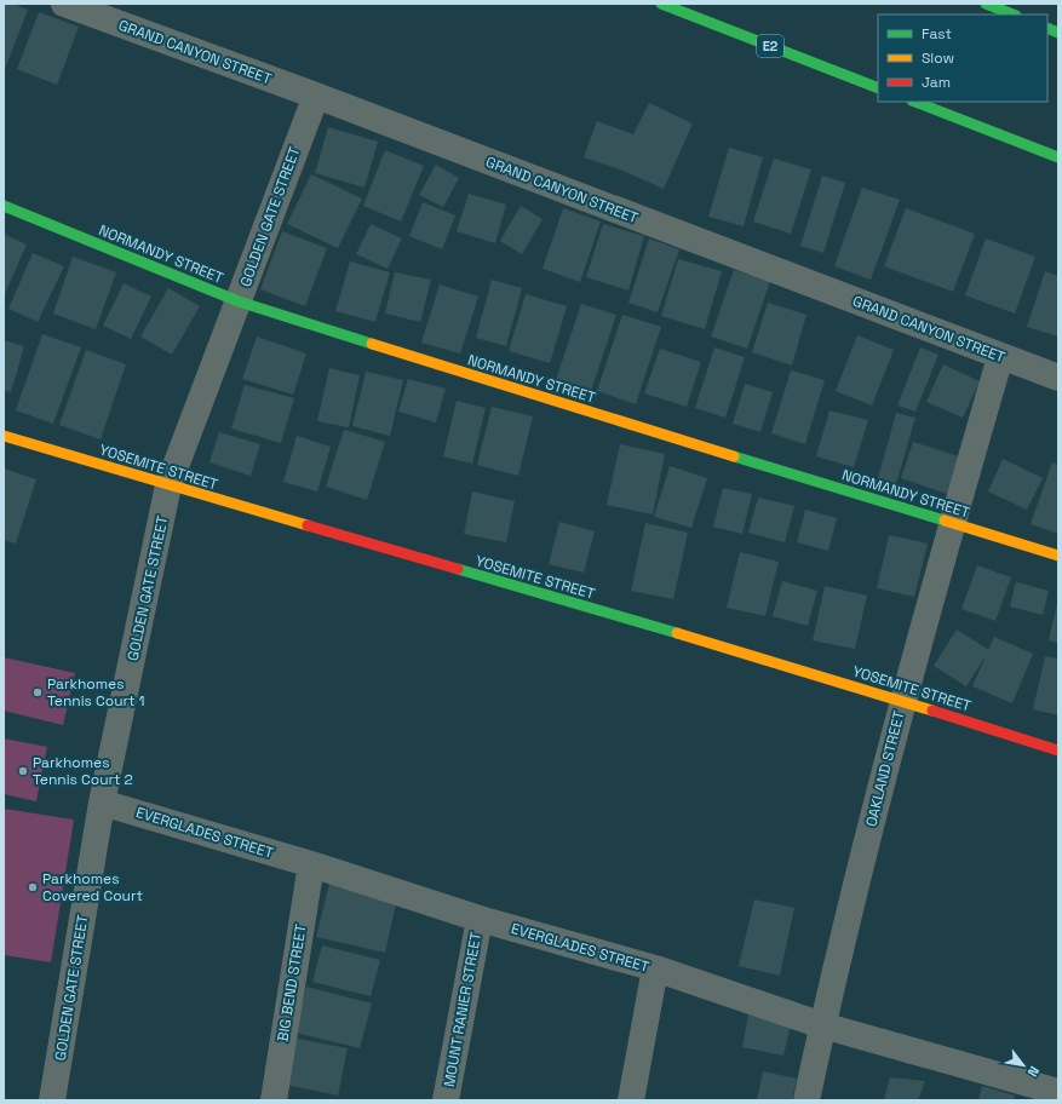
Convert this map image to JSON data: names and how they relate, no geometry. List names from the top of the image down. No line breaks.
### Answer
{"streets":{"main road":["E2","NORMANDY STREET","YOSEMITE STREET"],"street":["GRAND CANYON STREET","GOLDEN GATE STREET","OAKLAND STREET","EVERGLADES STREET","BIG BEND STREET","MOUNT RANIER STREET"]},"crossings":[["GRAND CANYON STREET","GOLDEN GATE STREET"],["GRAND CANYON STREET","OAKLAND STREET"],["GOLDEN GATE STREET","NORMANDY STREET"],["GOLDEN GATE STREET","YOSEMITE STREET"],["GOLDEN GATE STREET","EVERGLADES STREET"],["NORMANDY STREET","OAKLAND STREET"],["YOSEMITE STREET","OAKLAND STREET"],["OAKLAND STREET","EVERGLADES STREET"],["EVERGLADES STREET","BIG BEND STREET"],["EVERGLADES STREET","MOUNT RANIER STREET"]],"places":["Parkhomes Tennis Court 1","Parkhomes Tennis Court 2","Parkhomes Covered Court"],"legend":["Fast","Slow","Jam"],"north":"bottom right"}
